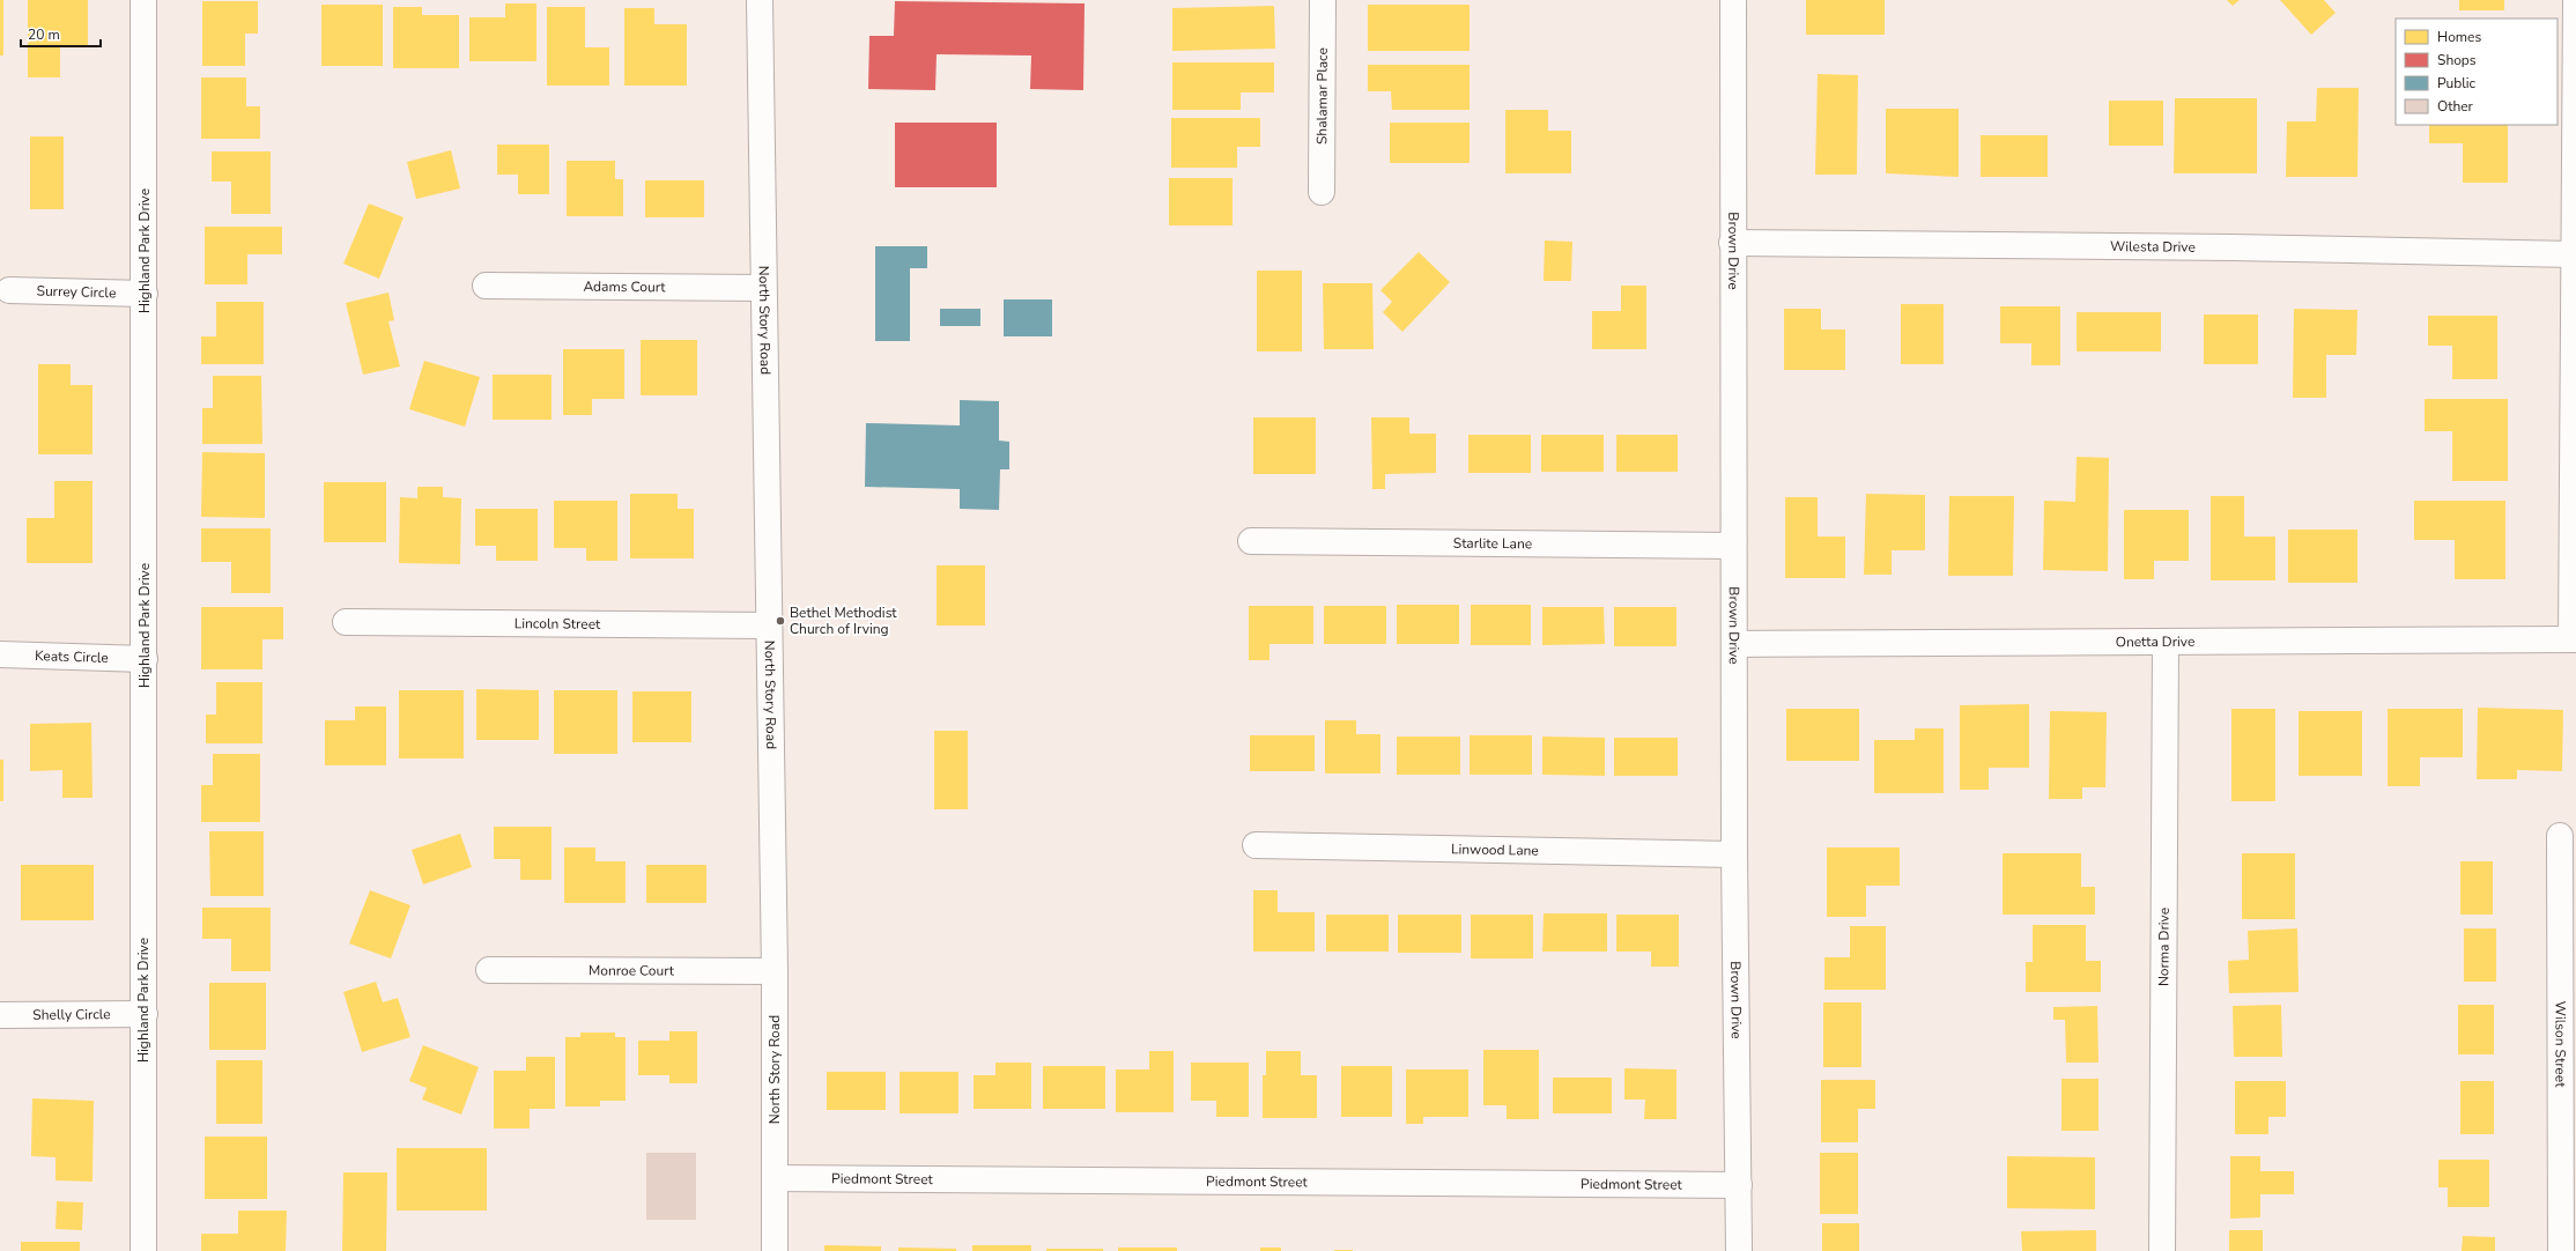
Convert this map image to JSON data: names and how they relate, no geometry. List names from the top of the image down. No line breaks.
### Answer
{"streets":{"street":["Shalamar Place","Wilesta Drive","Highland Park Drive","Brown Drive","Adams Court","Surrey Circle","North Story Road","Starlite Lane","Lincoln Street","Onetta Drive","Keats Circle","Linwood Lane","Norma Drive","Monroe Court","Shelly Circle","Wilson Street","Piedmont Street"]},"crossings":[["Wilesta Drive","Brown Drive"],["Highland Park Drive","Surrey Circle"],["Highland Park Drive","Keats Circle"],["Highland Park Drive","Shelly Circle"],["Brown Drive","Starlite Lane"],["Brown Drive","Onetta Drive"],["Brown Drive","Linwood Lane"],["Brown Drive","Piedmont Street"],["Adams Court","North Story Road"],["North Story Road","Lincoln Street"],["North Story Road","Monroe Court"],["North Story Road","Piedmont Street"],["Onetta Drive","Norma Drive"]],"places":["Bethel Methodist Church of Irving"],"legend":["Homes","Shops","Public","Other"],"scale_bar":"20 m"}
